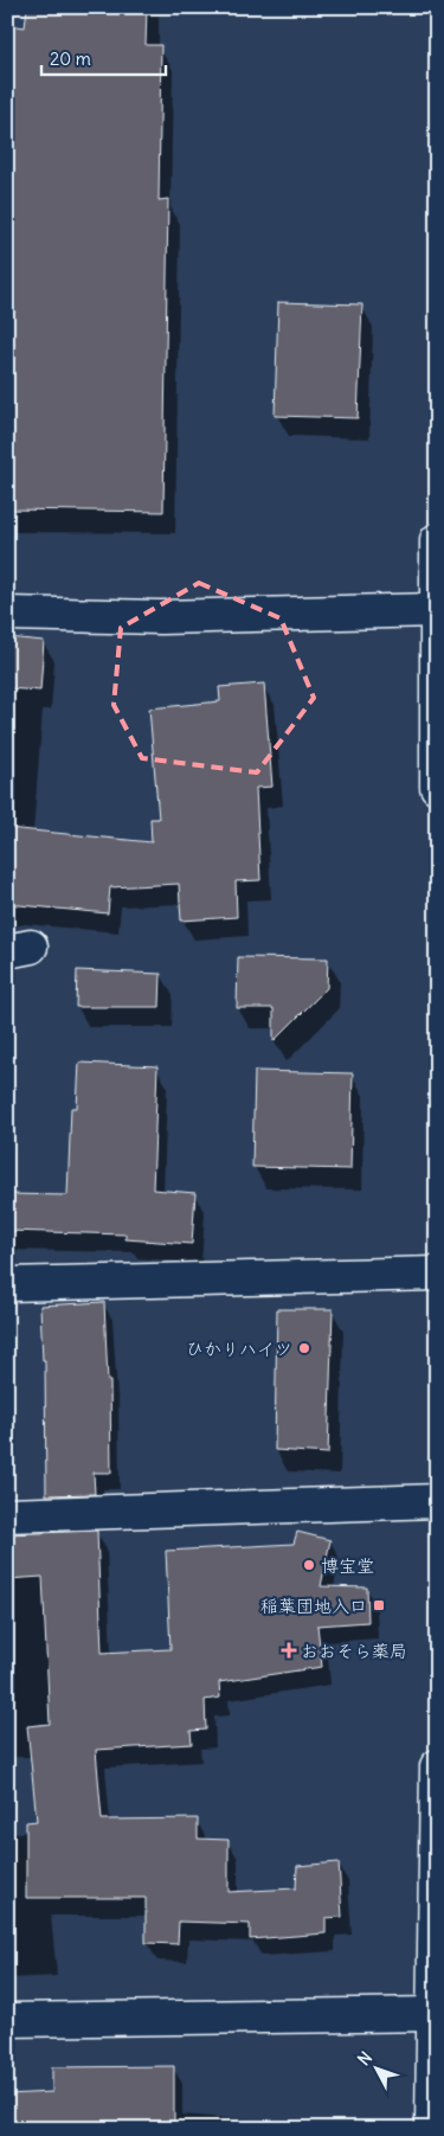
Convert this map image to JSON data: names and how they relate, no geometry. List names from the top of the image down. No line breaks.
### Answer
{"places":{"other":["ひかりハイツ","博宝堂"],"transit":["稲葉団地入口"],"health":["おおそら薬局"]},"scale_bar":"20 m","north":"top left"}
